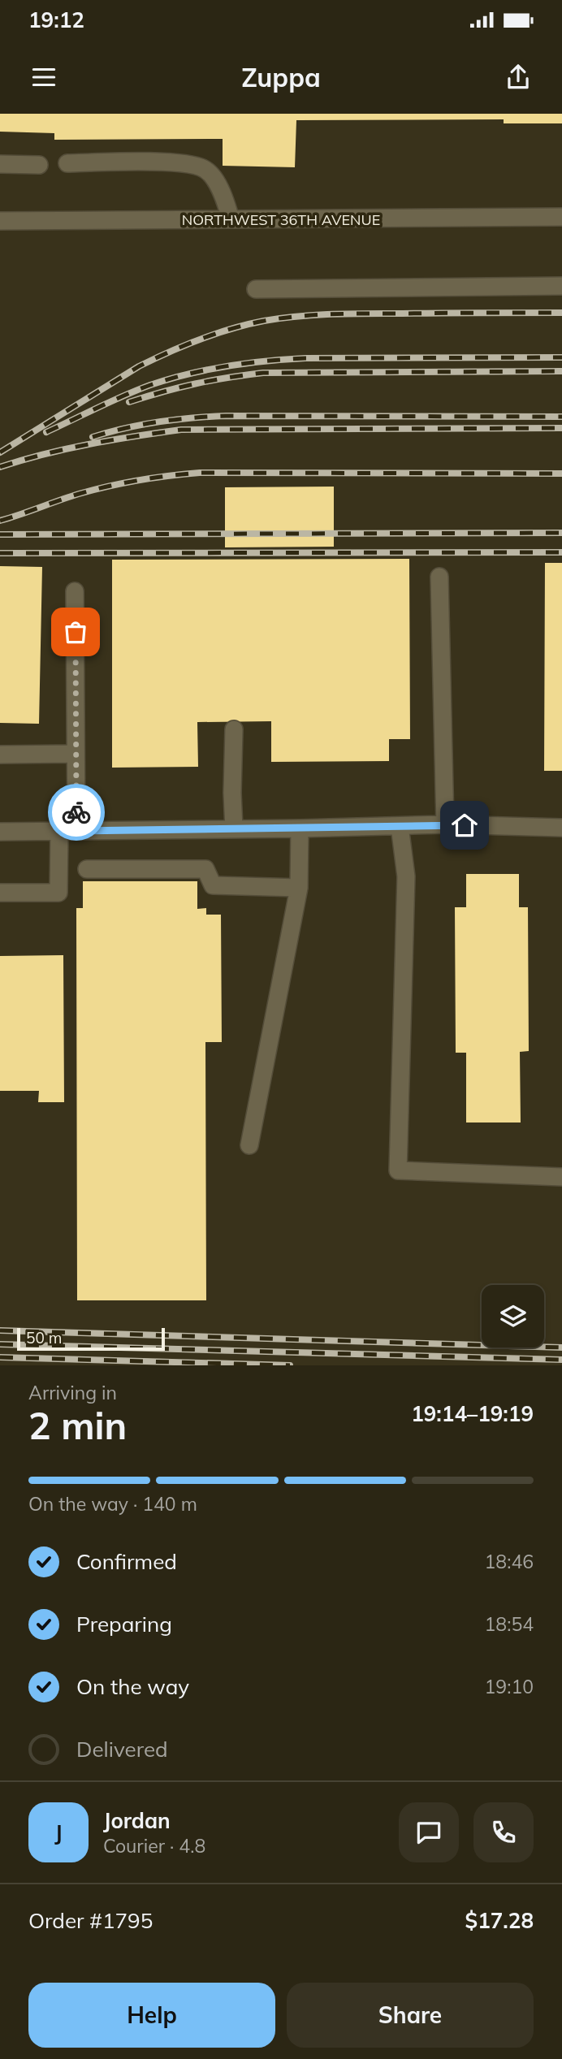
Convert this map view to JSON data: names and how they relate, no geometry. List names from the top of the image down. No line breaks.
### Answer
{"streets":{"street":["NORTHWEST 36TH AVENUE"]},"scale_bar":"50 m","page":{"status":"19:12","header":"Zuppa","scale":"50 m","heading":["2 min","Arriving in","19:14–19:19"],"panel":["Jordan","Courier · 4.8","Order #1795","$17.28"],"bar":"On the way · 140 m","list":[["Confirmed","18:46"],["Preparing","18:54"],["On the way","19:10"],"Delivered"],"round":"J","buttons":["Help","Share"]}}
